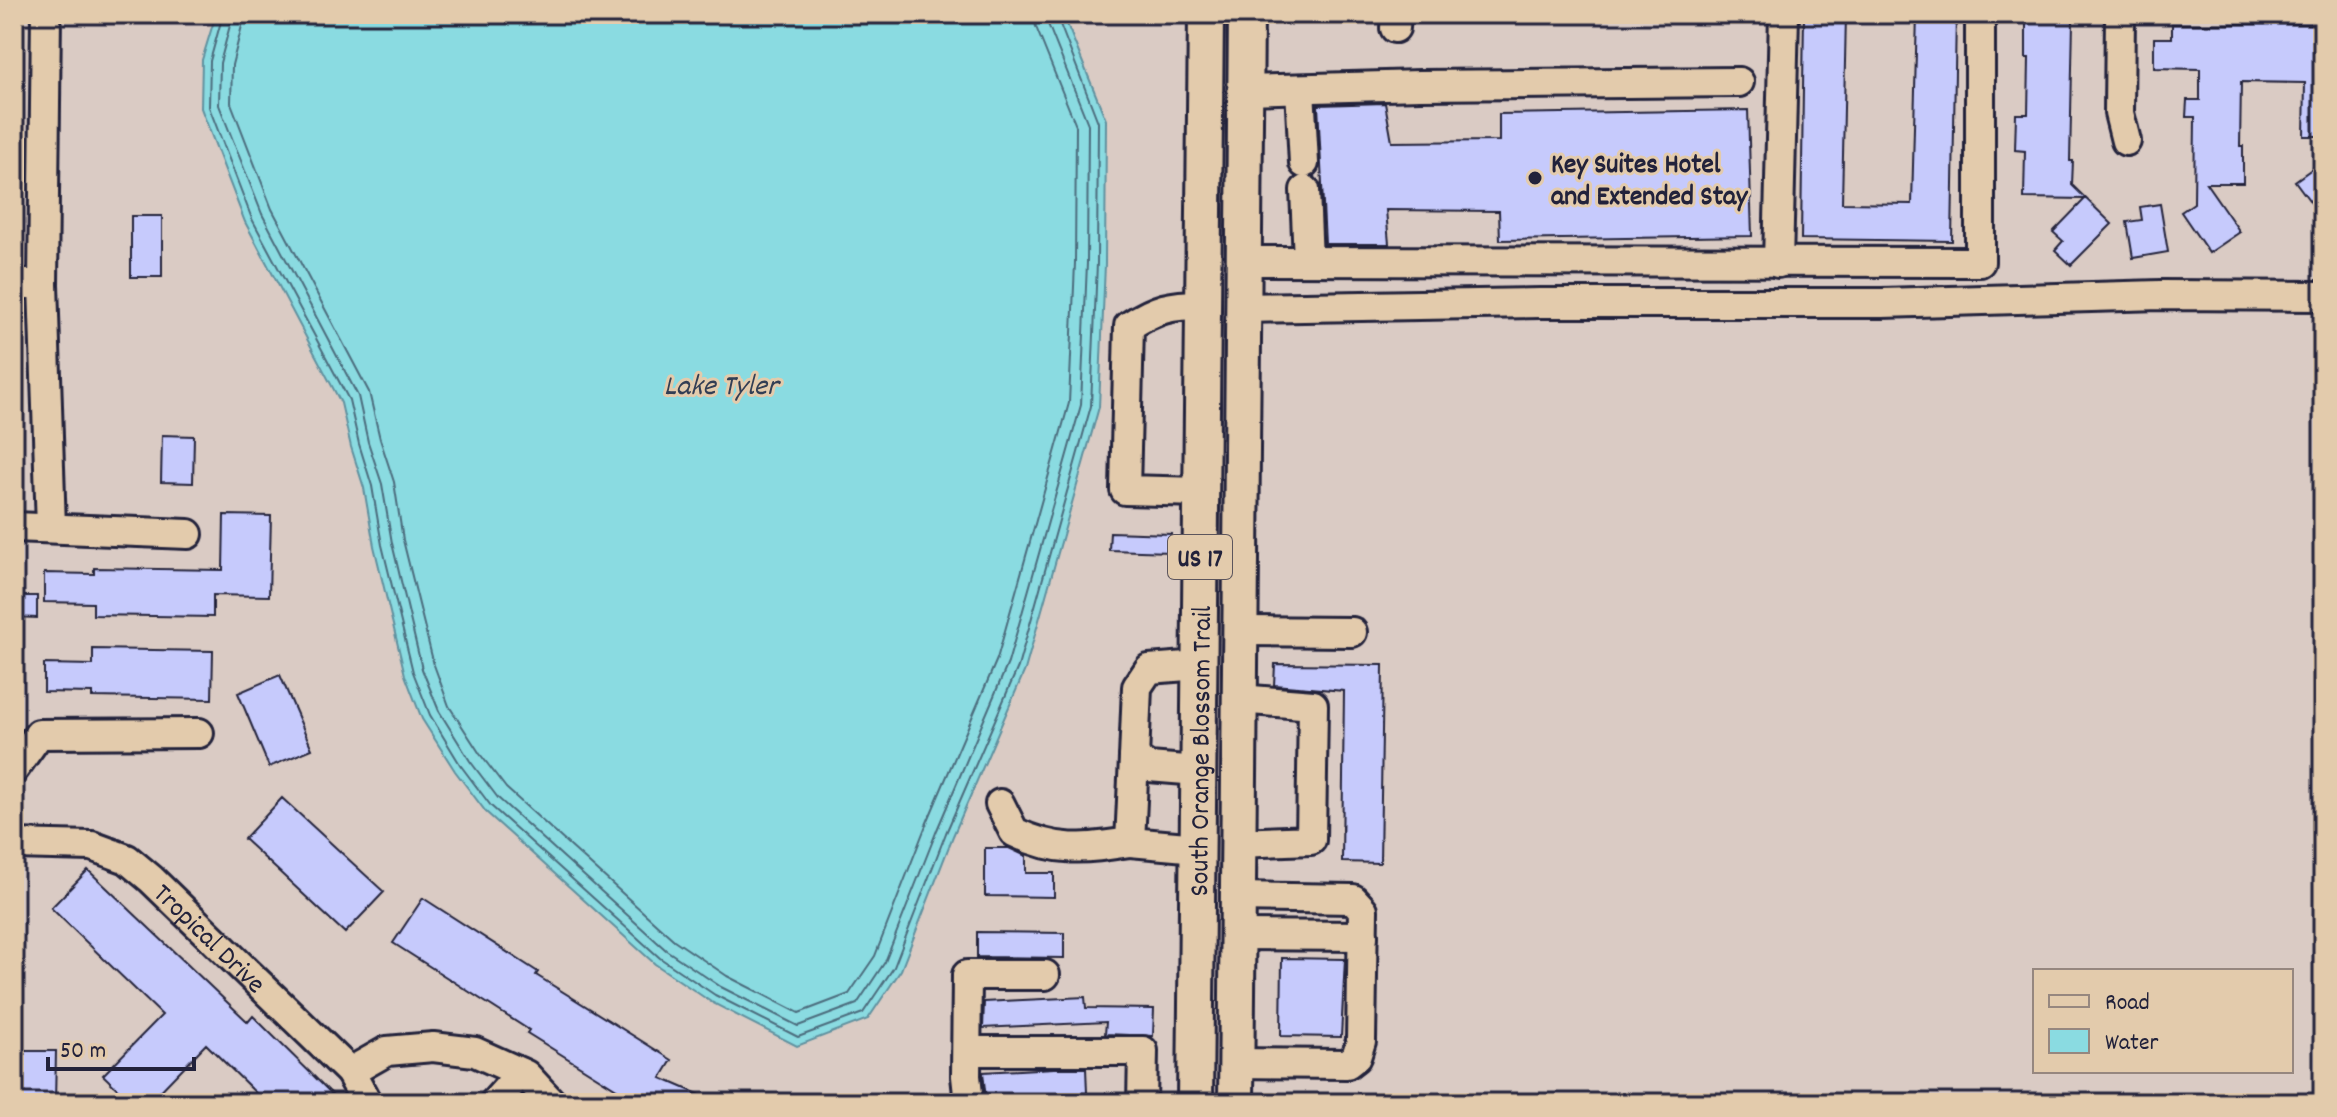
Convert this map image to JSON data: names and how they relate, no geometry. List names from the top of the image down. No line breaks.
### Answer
{"streets":{"main road":["US 17","South Orange Blossom Trail"],"street":["Tropical Drive"]},"water":["Lake Tyler"],"places":["Key Suites Hotel and Extended Stay"],"legend":["Road","Water"],"scale_bar":"50 m"}
